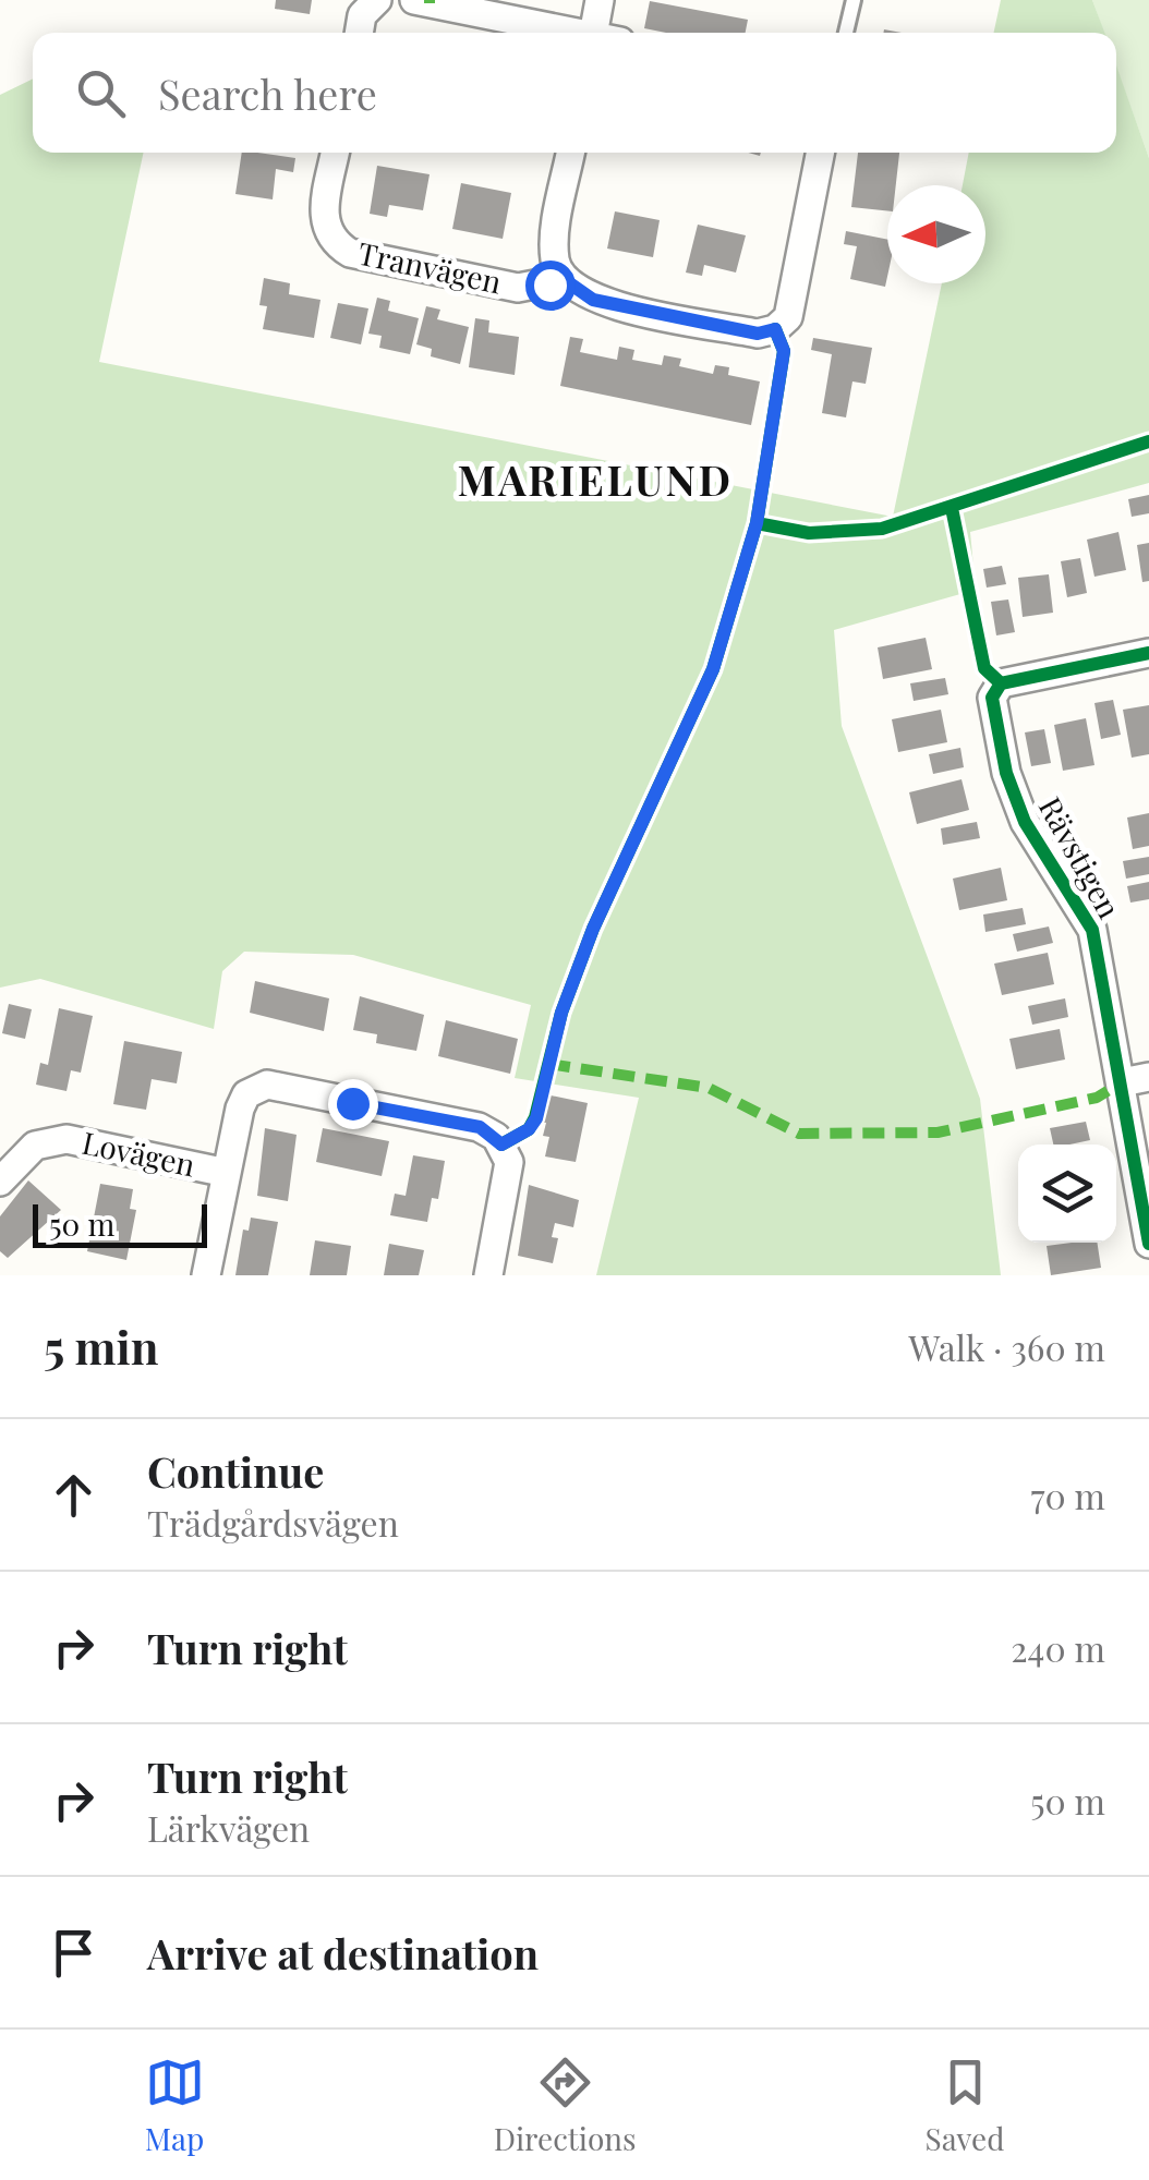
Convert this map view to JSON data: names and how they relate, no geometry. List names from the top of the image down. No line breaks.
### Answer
{"streets":{"street":["Tranvägen","Rävstigen","Lovägen"]},"districts":["MARIELUND"],"scale_bar":"50 m","north":"left","page":{"search":"Search here","scale":"50 m","heading":["5 min","Walk · 360 m"],"list":[["Continue","Trädgårdsvägen","70 m"],["Turn right","240 m"],["Turn right","Lärkvägen","50 m"],"Arrive at destination"],"nav":["Map","Directions","Saved"]}}
